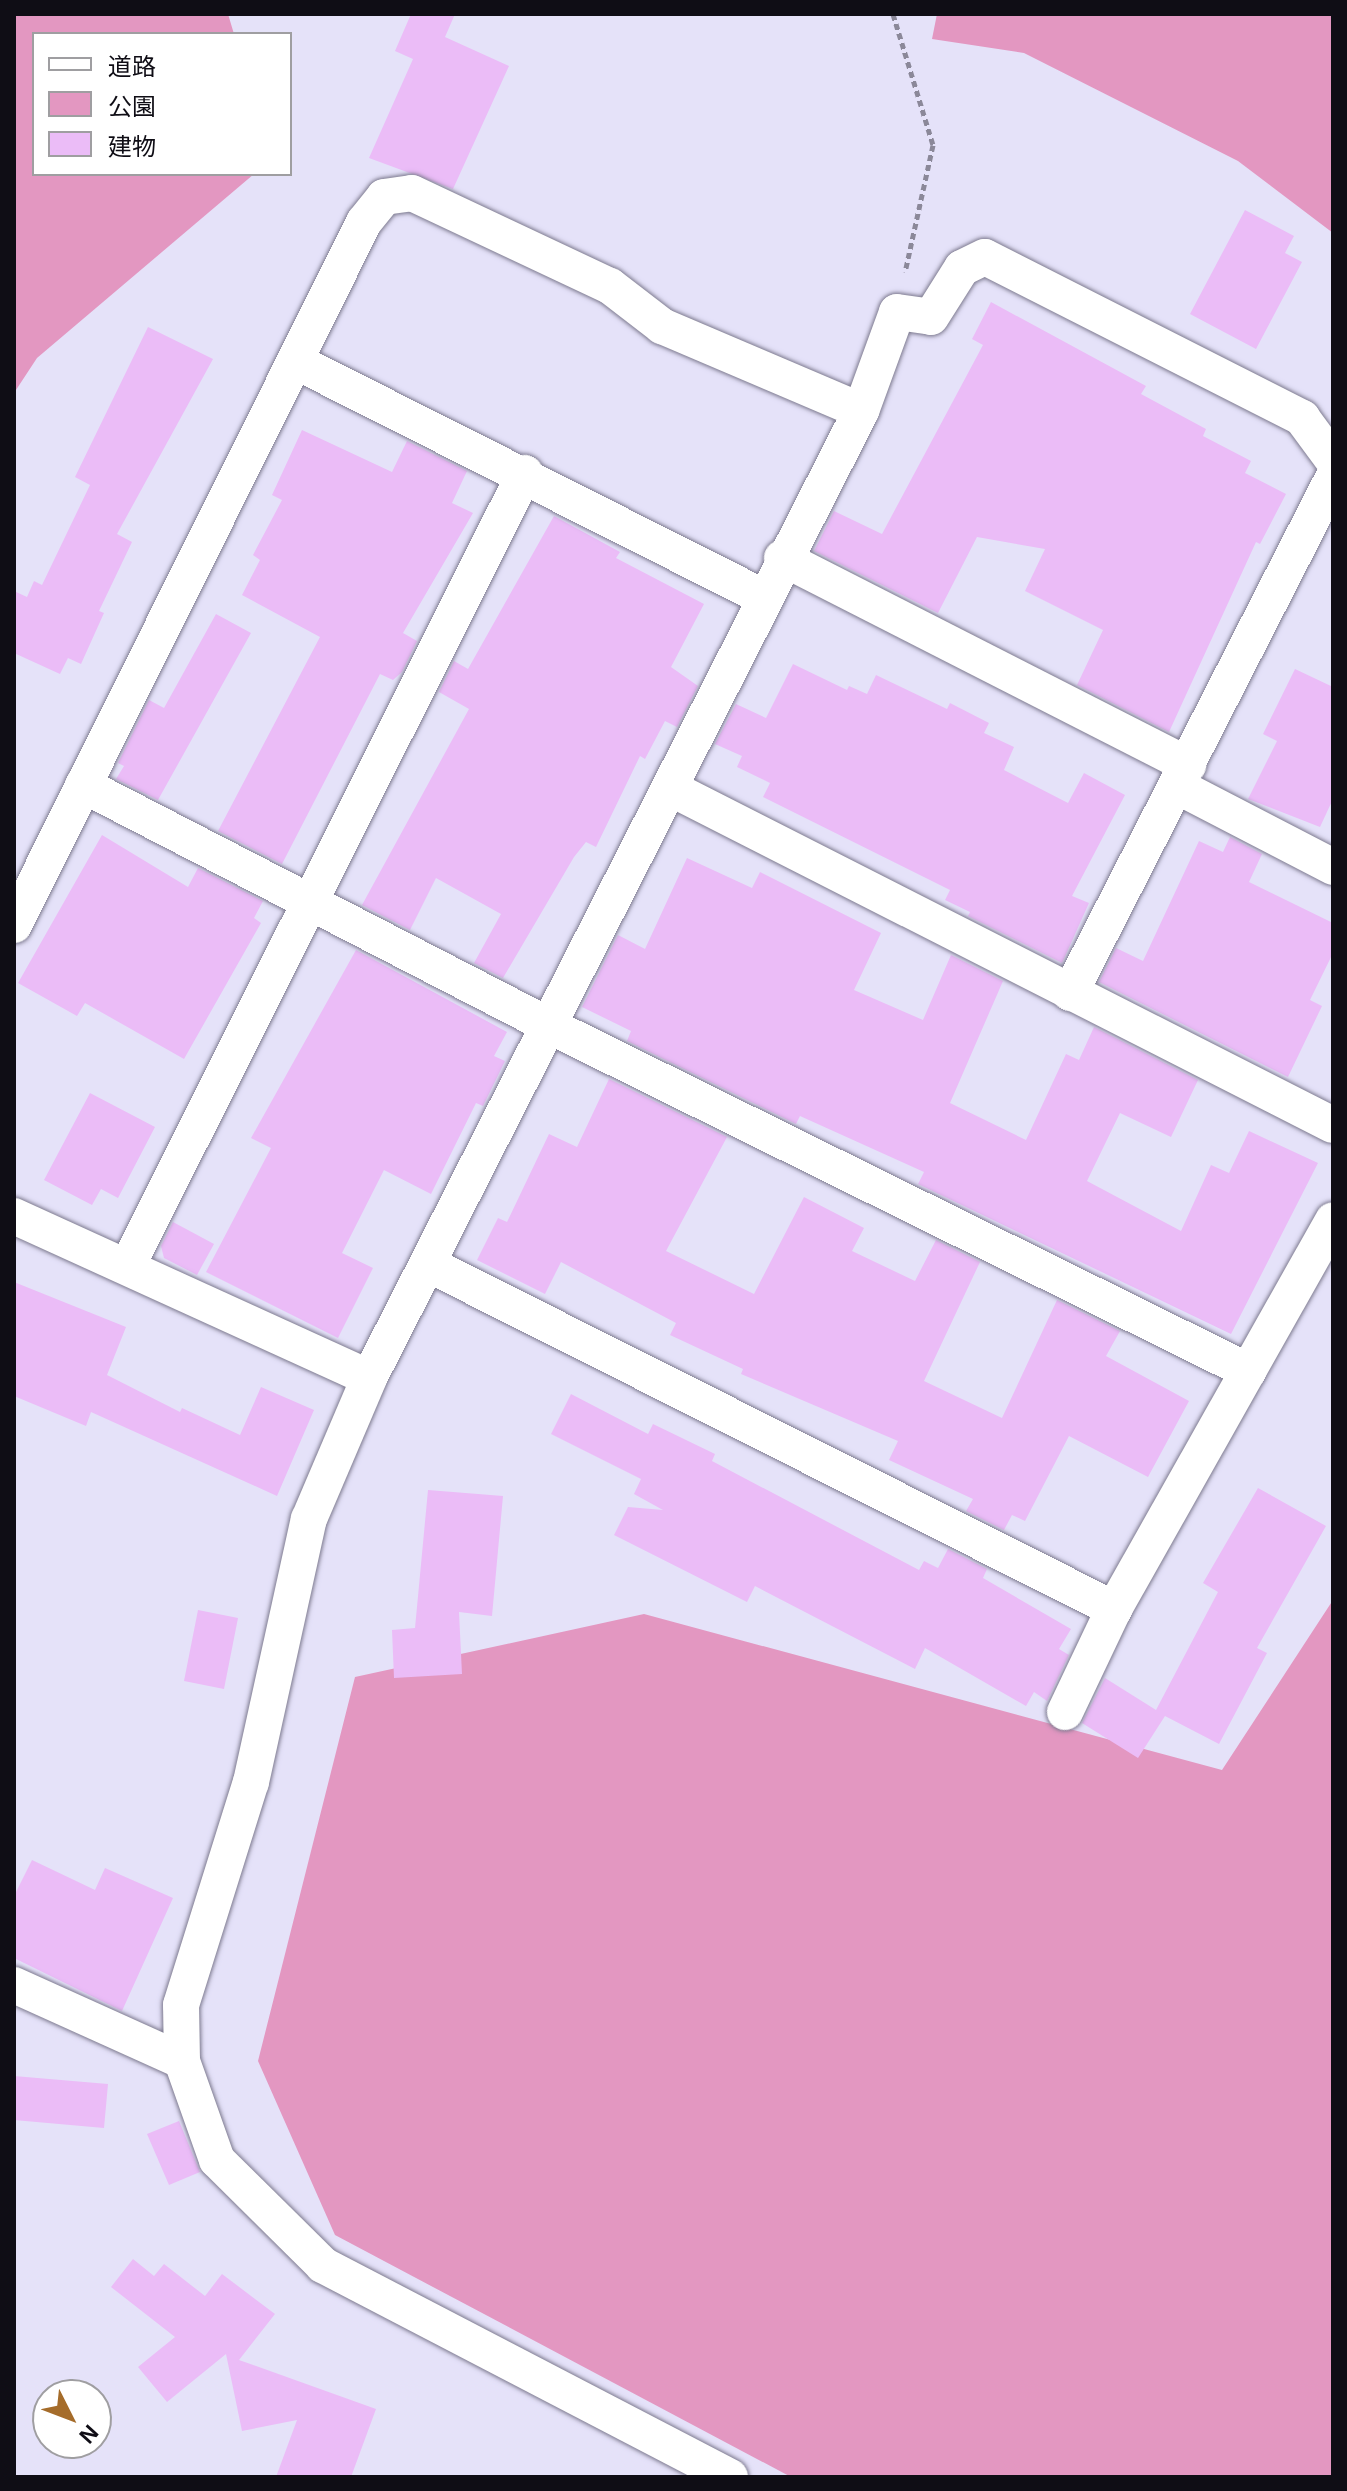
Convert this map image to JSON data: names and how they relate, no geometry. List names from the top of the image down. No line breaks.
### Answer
{"legend":["道路","公園","建物"],"north":"bottom right"}
